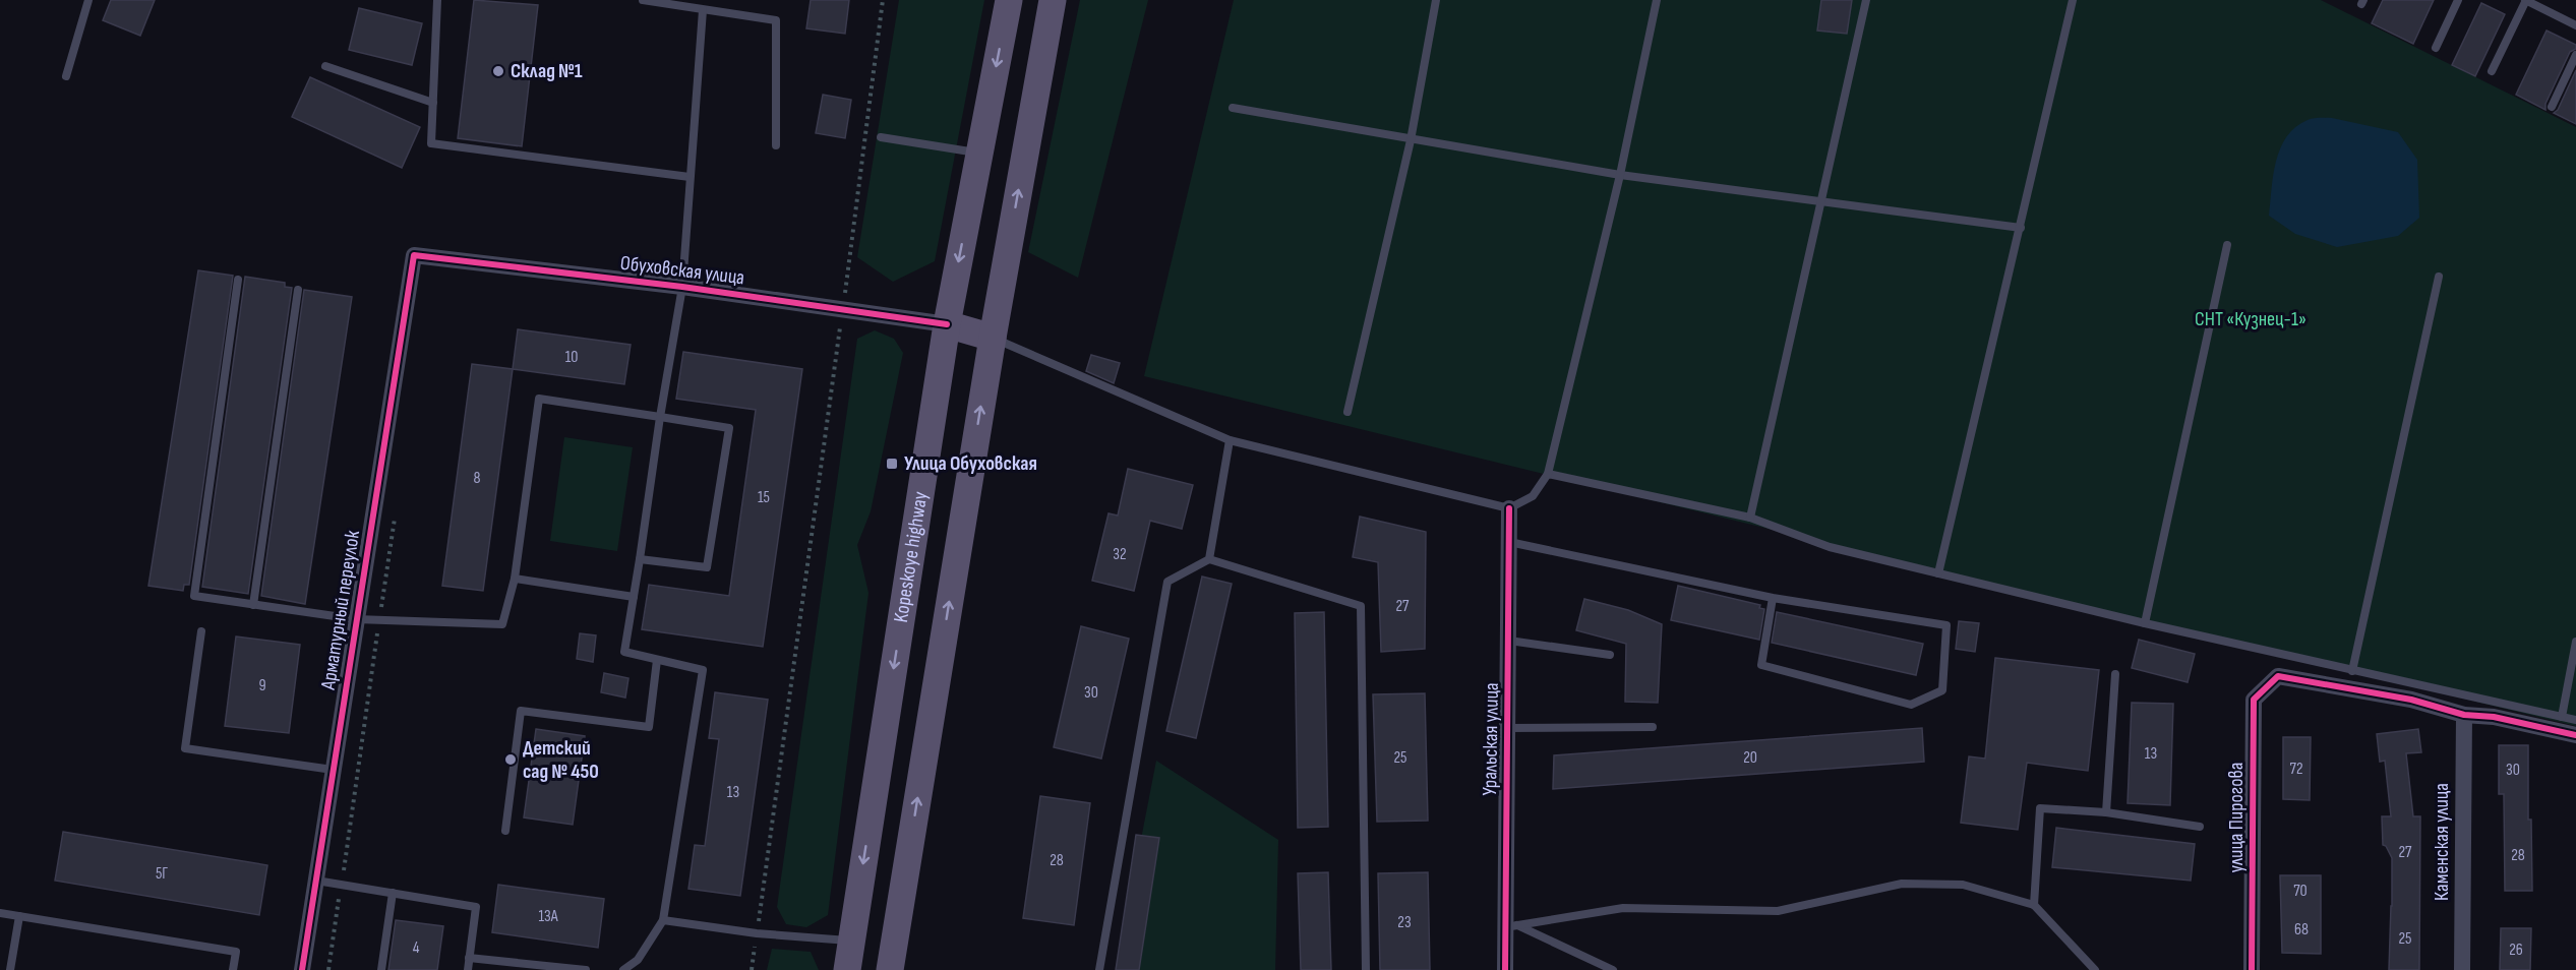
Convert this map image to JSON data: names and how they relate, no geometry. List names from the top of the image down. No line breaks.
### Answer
{"streets":{"main road":["Kopeskoye highway"],"street":["Обуховская улица","Арматурный переулок","Уральская улица","улица Пирогова","Каменская улица"]},"crossings":[["Обуховская улица","Kopeskoye highway"],["Обуховская улица","Арматурный переулок"],["улица Пирогова","Каменская улица"]],"parks":["СНТ «Кузнец-1»"],"places":{"other":["Склад №1","Детский сад № 450"],"transit":["Улица Обуховская"]},"house_numbers":["10","8","15","32","27","9","30","13","25","20","72","30","13","27","28","28","5Г","70","13А","23","68","25","4","26"]}
